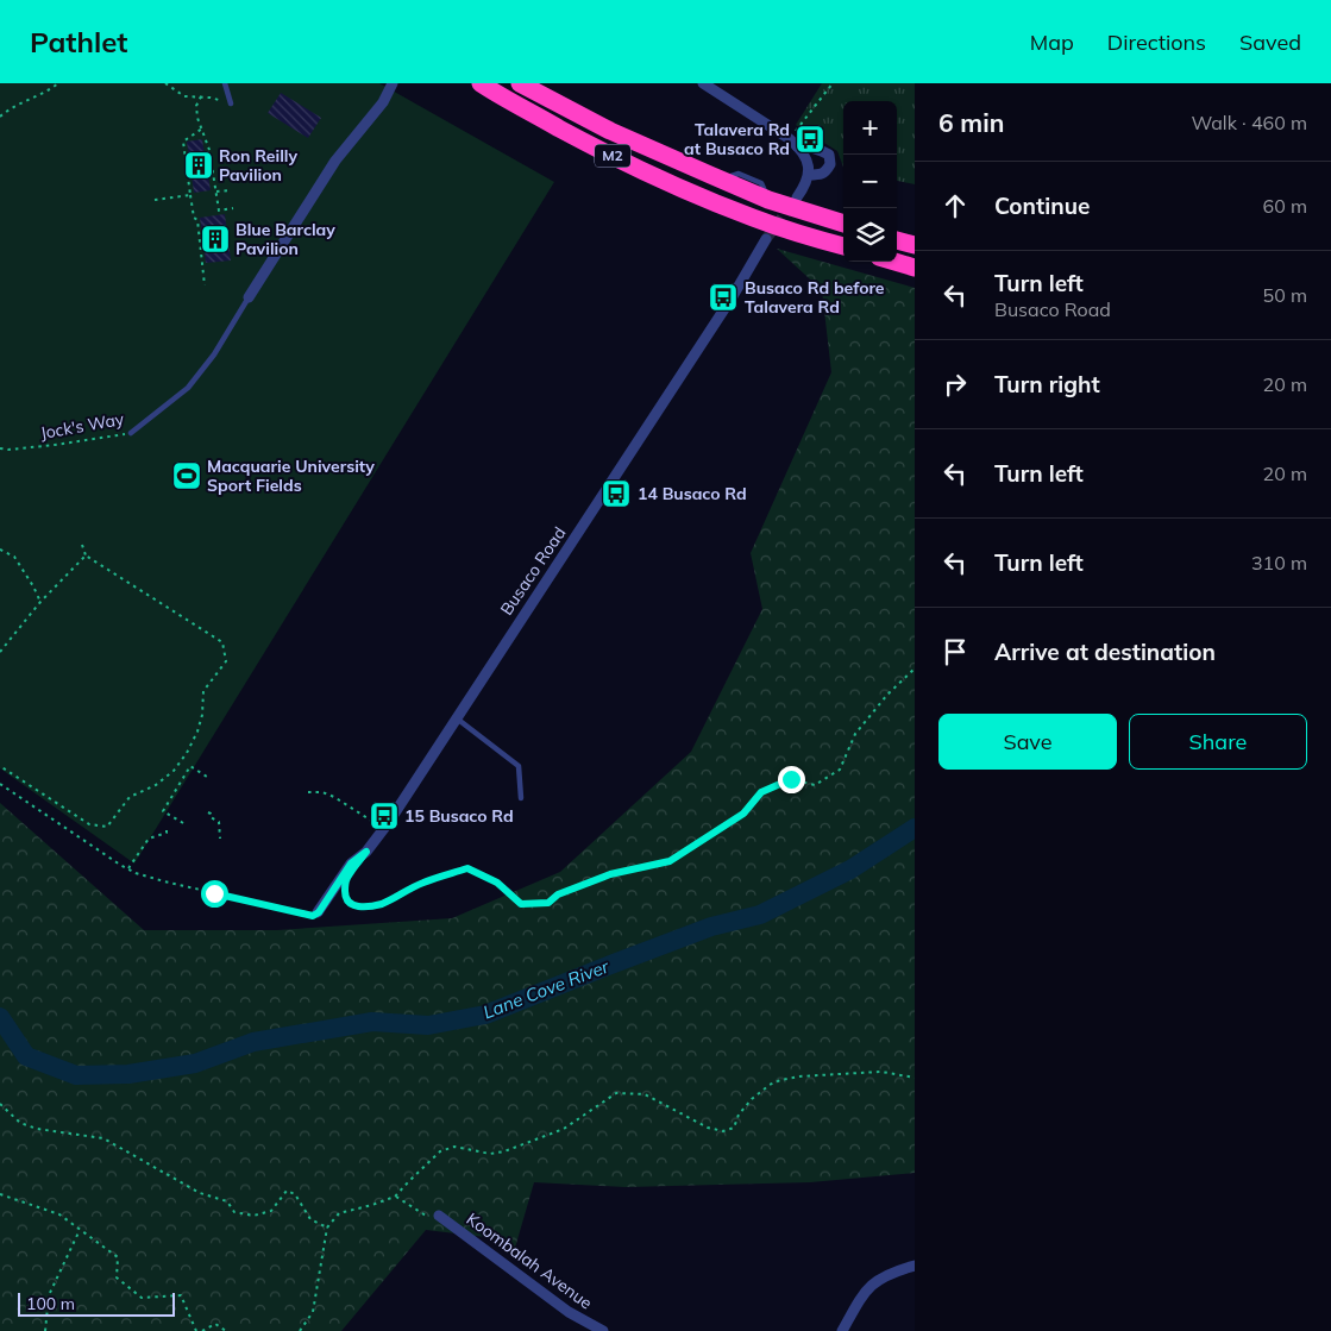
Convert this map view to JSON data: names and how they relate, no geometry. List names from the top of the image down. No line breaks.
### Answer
{"streets":{"highway":["M2"],"street":["Busaco Road","Koombalah Avenue"],"lane":["Jock's Way"]},"water":["Lane Cove River"],"places":{"bus stop":["Talavera Rd at Busaco Rd","Busaco Rd before Talavera Rd","14 Busaco Rd","15 Busaco Rd"],"building":["Ron Reilly Pavilion","Blue Barclay Pavilion"],"sports":["Macquarie University Sport Fields"]},"scale_bar":"100 m","page":{"header":"Pathlet","nav":["Map","Directions","Saved"],"heading":["6 min","Walk · 460 m"],"map_buttons":["+","−"],"list":[["Continue","60 m"],["Turn left","Busaco Road","50 m"],["Turn right","20 m"],["Turn left","20 m"],["Turn left","310 m"],"Arrive at destination"],"buttons":["Save","Share"],"scale":"100 m"}}
